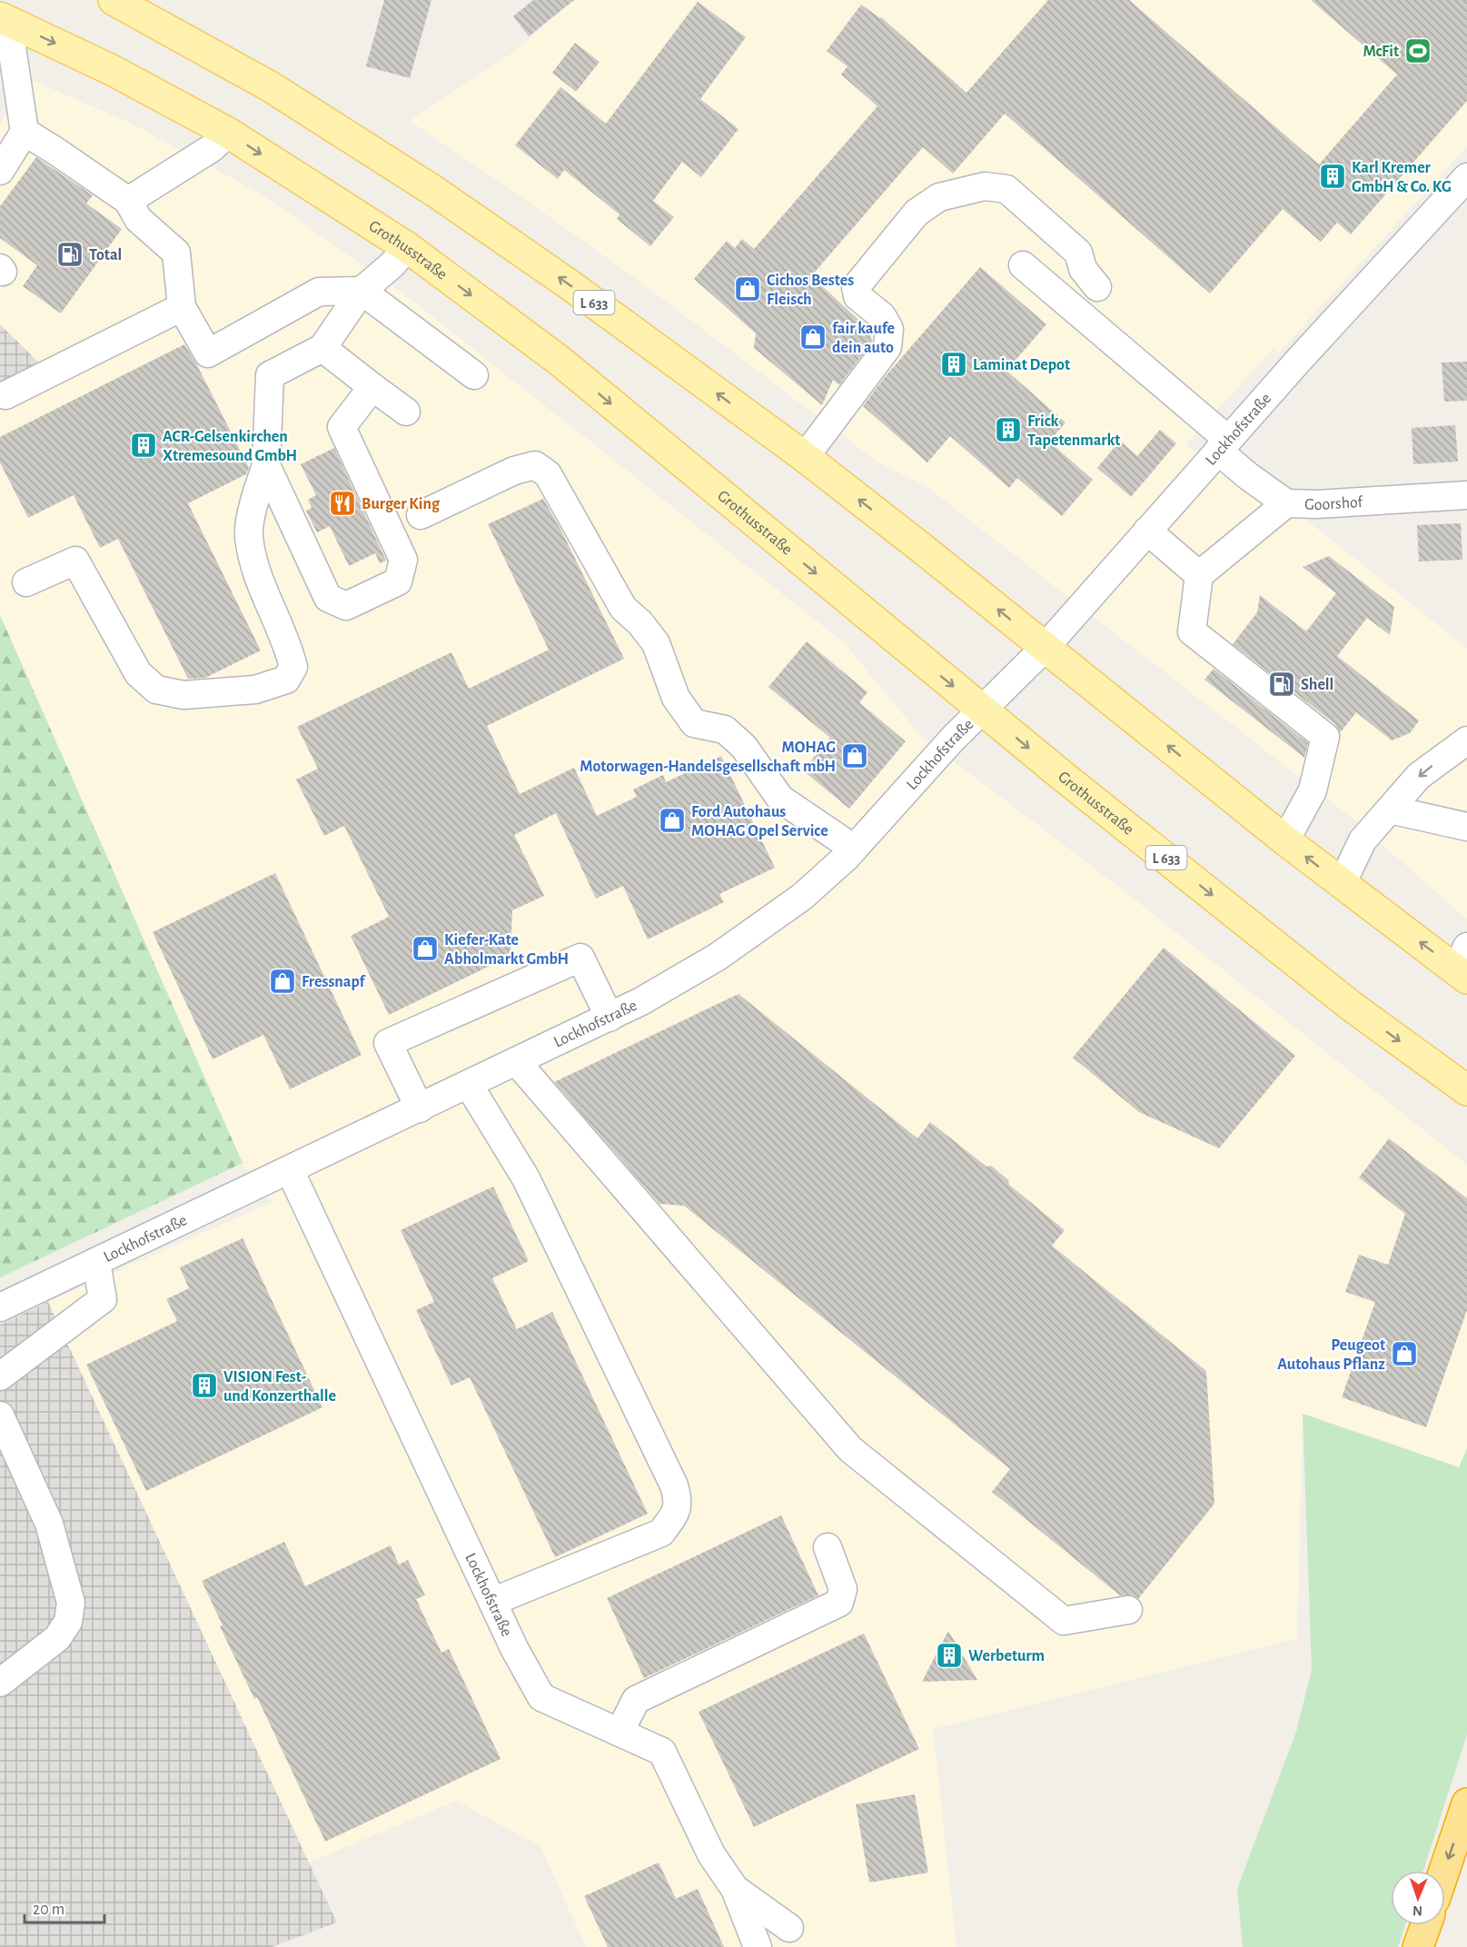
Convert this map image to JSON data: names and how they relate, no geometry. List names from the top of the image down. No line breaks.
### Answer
{"streets":{"main road":["Grothusstraße","L 633"],"street":["Lockhofstraße","Goorshof"]},"crossings":[["Grothusstraße","Lockhofstraße"],["L 633","Lockhofstraße"],["Lockhofstraße","Goorshof"]],"places":{"sports":["McFit"],"building":["Karl Kremer GmbH & Co. KG","Laminat Depot","Frick Tapetenmarkt","ACR-Gelsenkirchen Xtremesound GmbH","VISION Fest- und Konzerthalle","Werbeturm"],"fuel station":["Total","Shell"],"shop":["Cichos Bestes Fleisch","fair kaufe dein auto","MOHAG Motorwagen-Handelsgesellschaft mbH","Ford Autohaus MOHAG Opel Service","Kiefer-Kate Abholmarkt GmbH","Fressnapf","Peugeot Autohaus Pflanz"],"restaurant":["Burger King"]},"scale_bar":"20 m","north":"bottom"}
